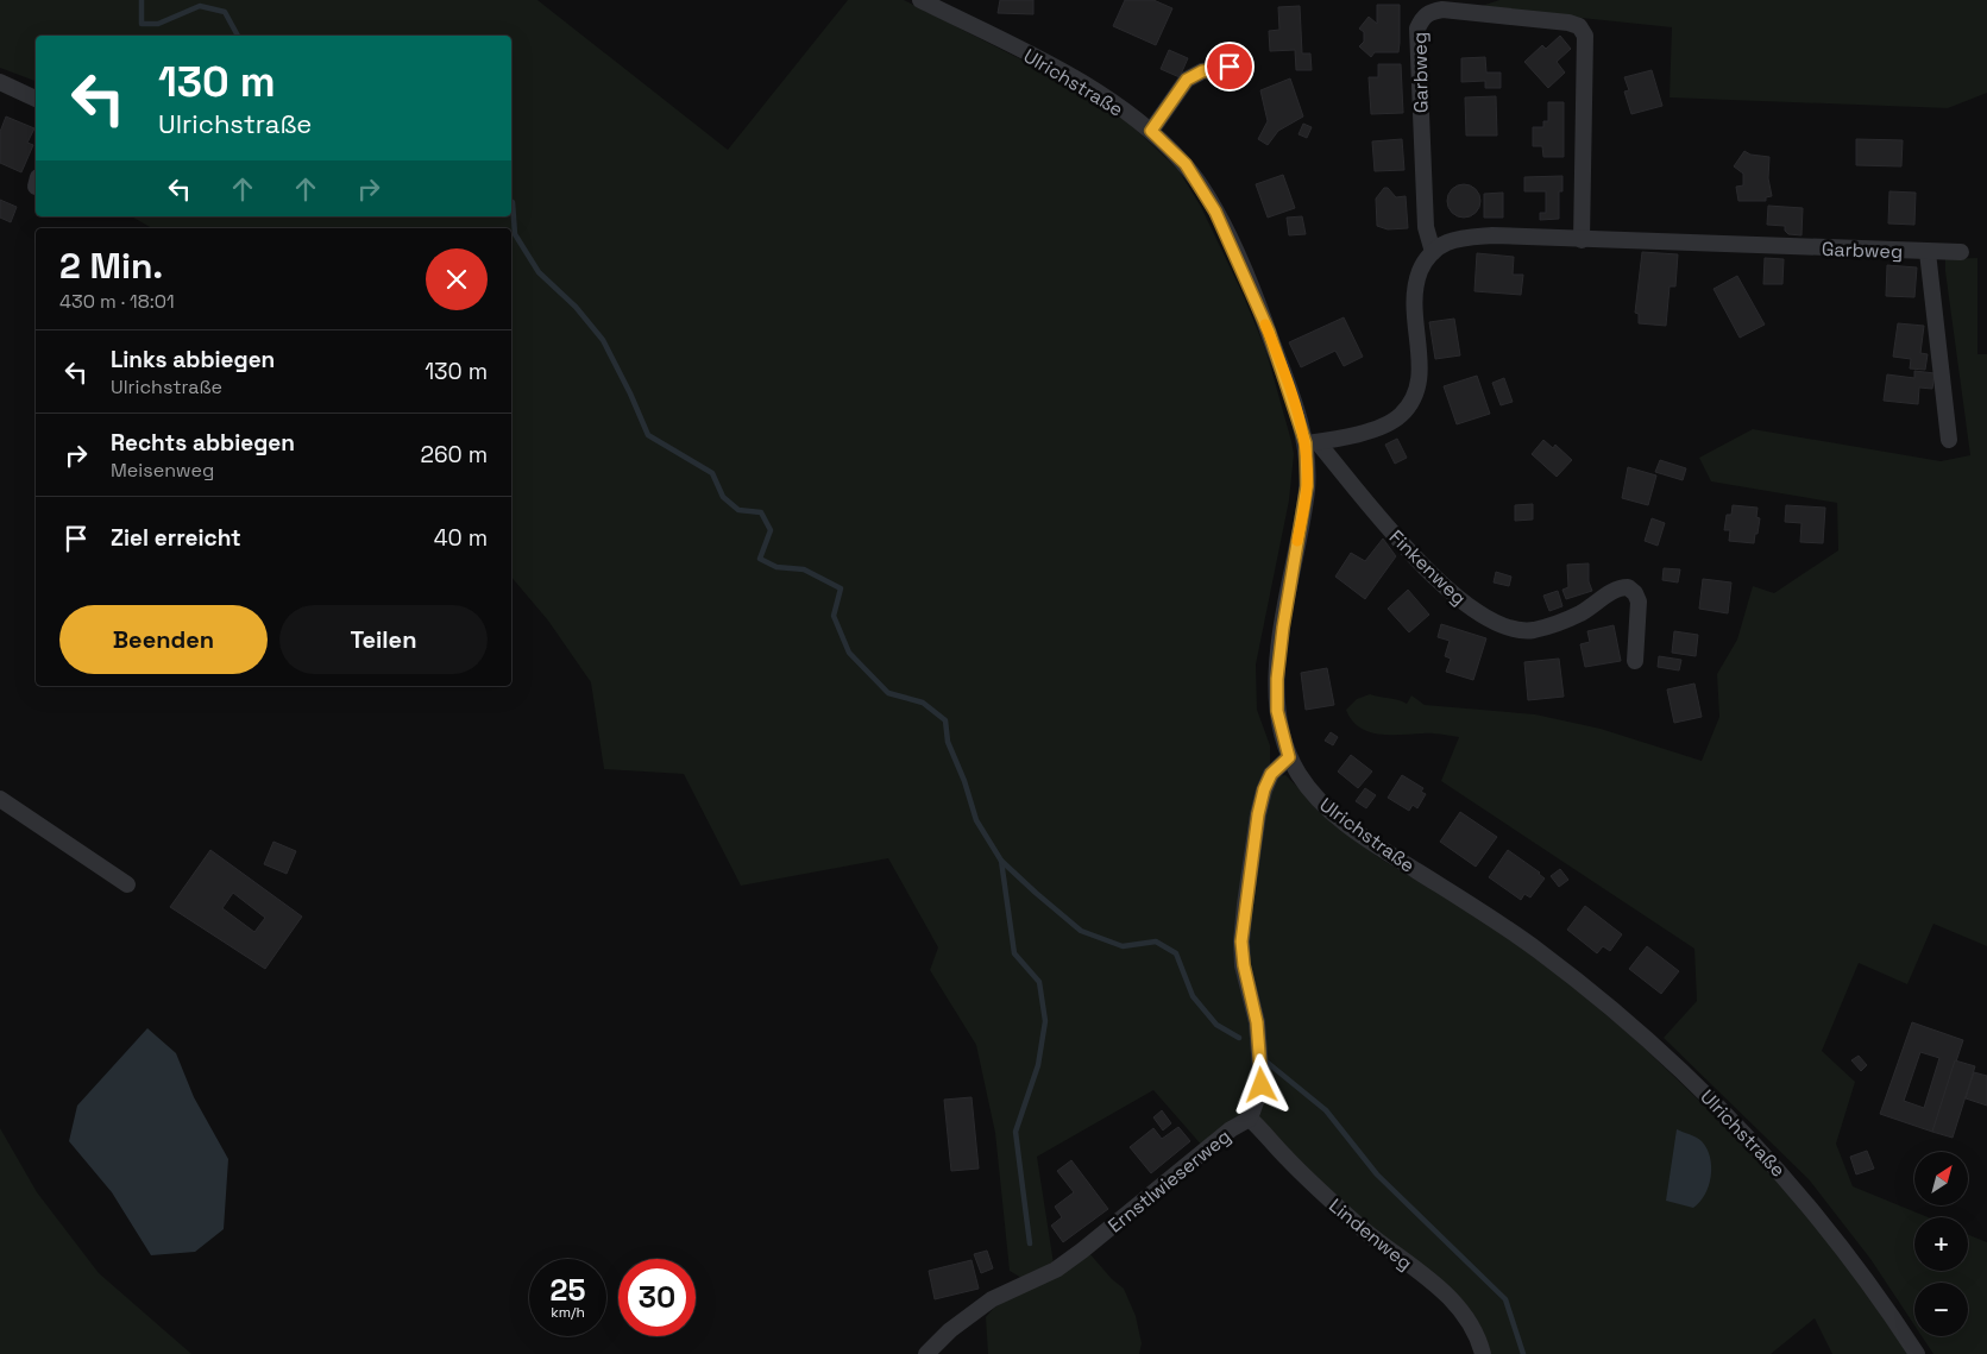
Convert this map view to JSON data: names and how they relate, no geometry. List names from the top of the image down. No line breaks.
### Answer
{"streets":{"street":["Garbweg","Ulrichstraße","Finkenweg","Ernstlwieserweg","Lindenweg"]},"crossings":[["Ulrichstraße","Finkenweg"],["Ulrichstraße","Ernstlwieserweg"],["Ernstlwieserweg","Lindenweg"]],"north":"top right","page":{"turn":["130 m","Ulrichstraße"],"heading":["2 Min.","430 m · 18:01"],"list":[{"name":"Links abbiegen","note":"Ulrichstraße","value":"130 m"},{"name":"Rechts abbiegen","note":"Meisenweg","value":"260 m"},{"name":"Ziel erreicht","value":"40 m"}],"buttons":["Beenden","Teilen"],"map_buttons":["+","−"],"speed":"25 km/h","limit":"30"}}
